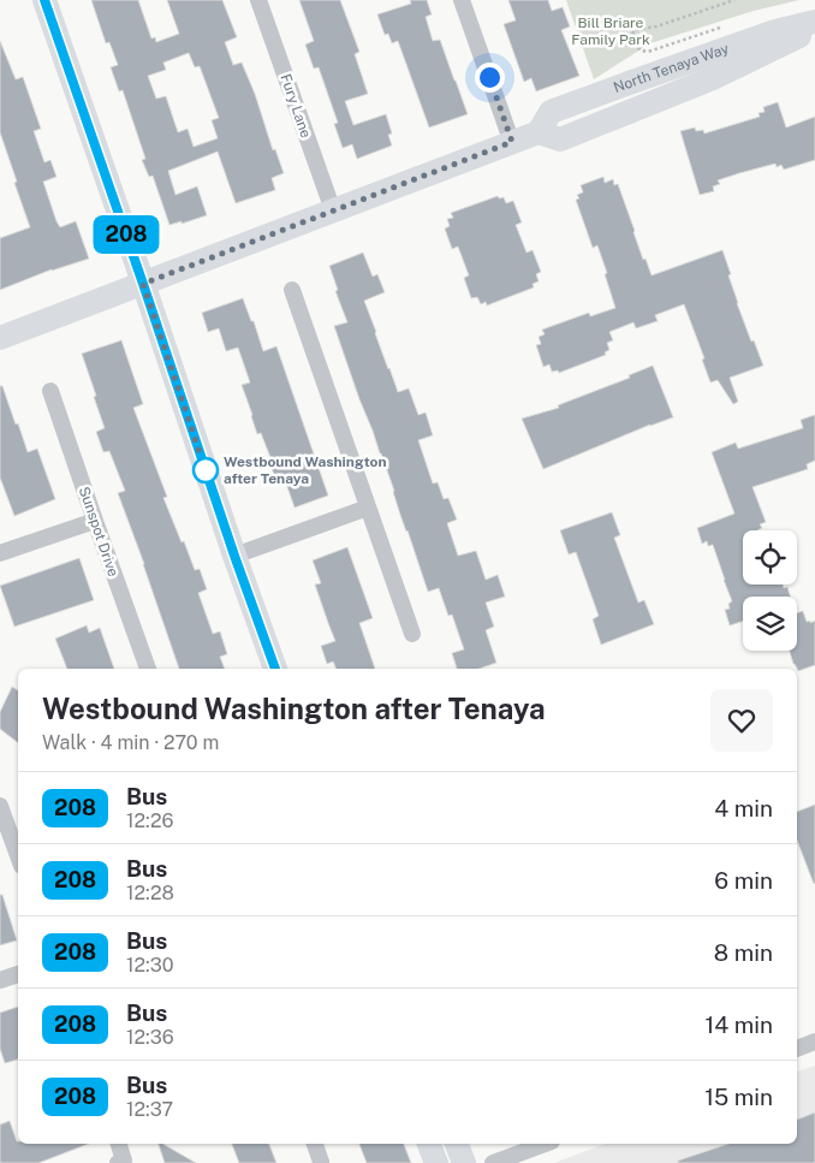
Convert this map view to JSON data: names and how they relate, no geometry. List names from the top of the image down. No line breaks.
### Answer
{"streets":{"main road":["North Tenaya Way"],"street":["Fury Lane","Sunspot Drive"]},"crossings":[["North Tenaya Way","Fury Lane"]],"parks":["Bill Briare Family Park"],"places":["Westbound Washington after Tenaya"],"lines":["bus line 208"],"page":{"on_map":"208","heading":["Westbound Washington after Tenaya","Walk · 4 min · 270 m"],"list":[{"mark":"208","name":"Bus","note":"12:26","value":"4 min"},{"mark":"208","name":"Bus","note":"12:28","value":"6 min"},{"mark":"208","name":"Bus","note":"12:30","value":"8 min"},{"mark":"208","name":"Bus","note":"12:36","value":"14 min"},{"mark":"208","name":"Bus","note":"12:37","value":"15 min"}]}}
